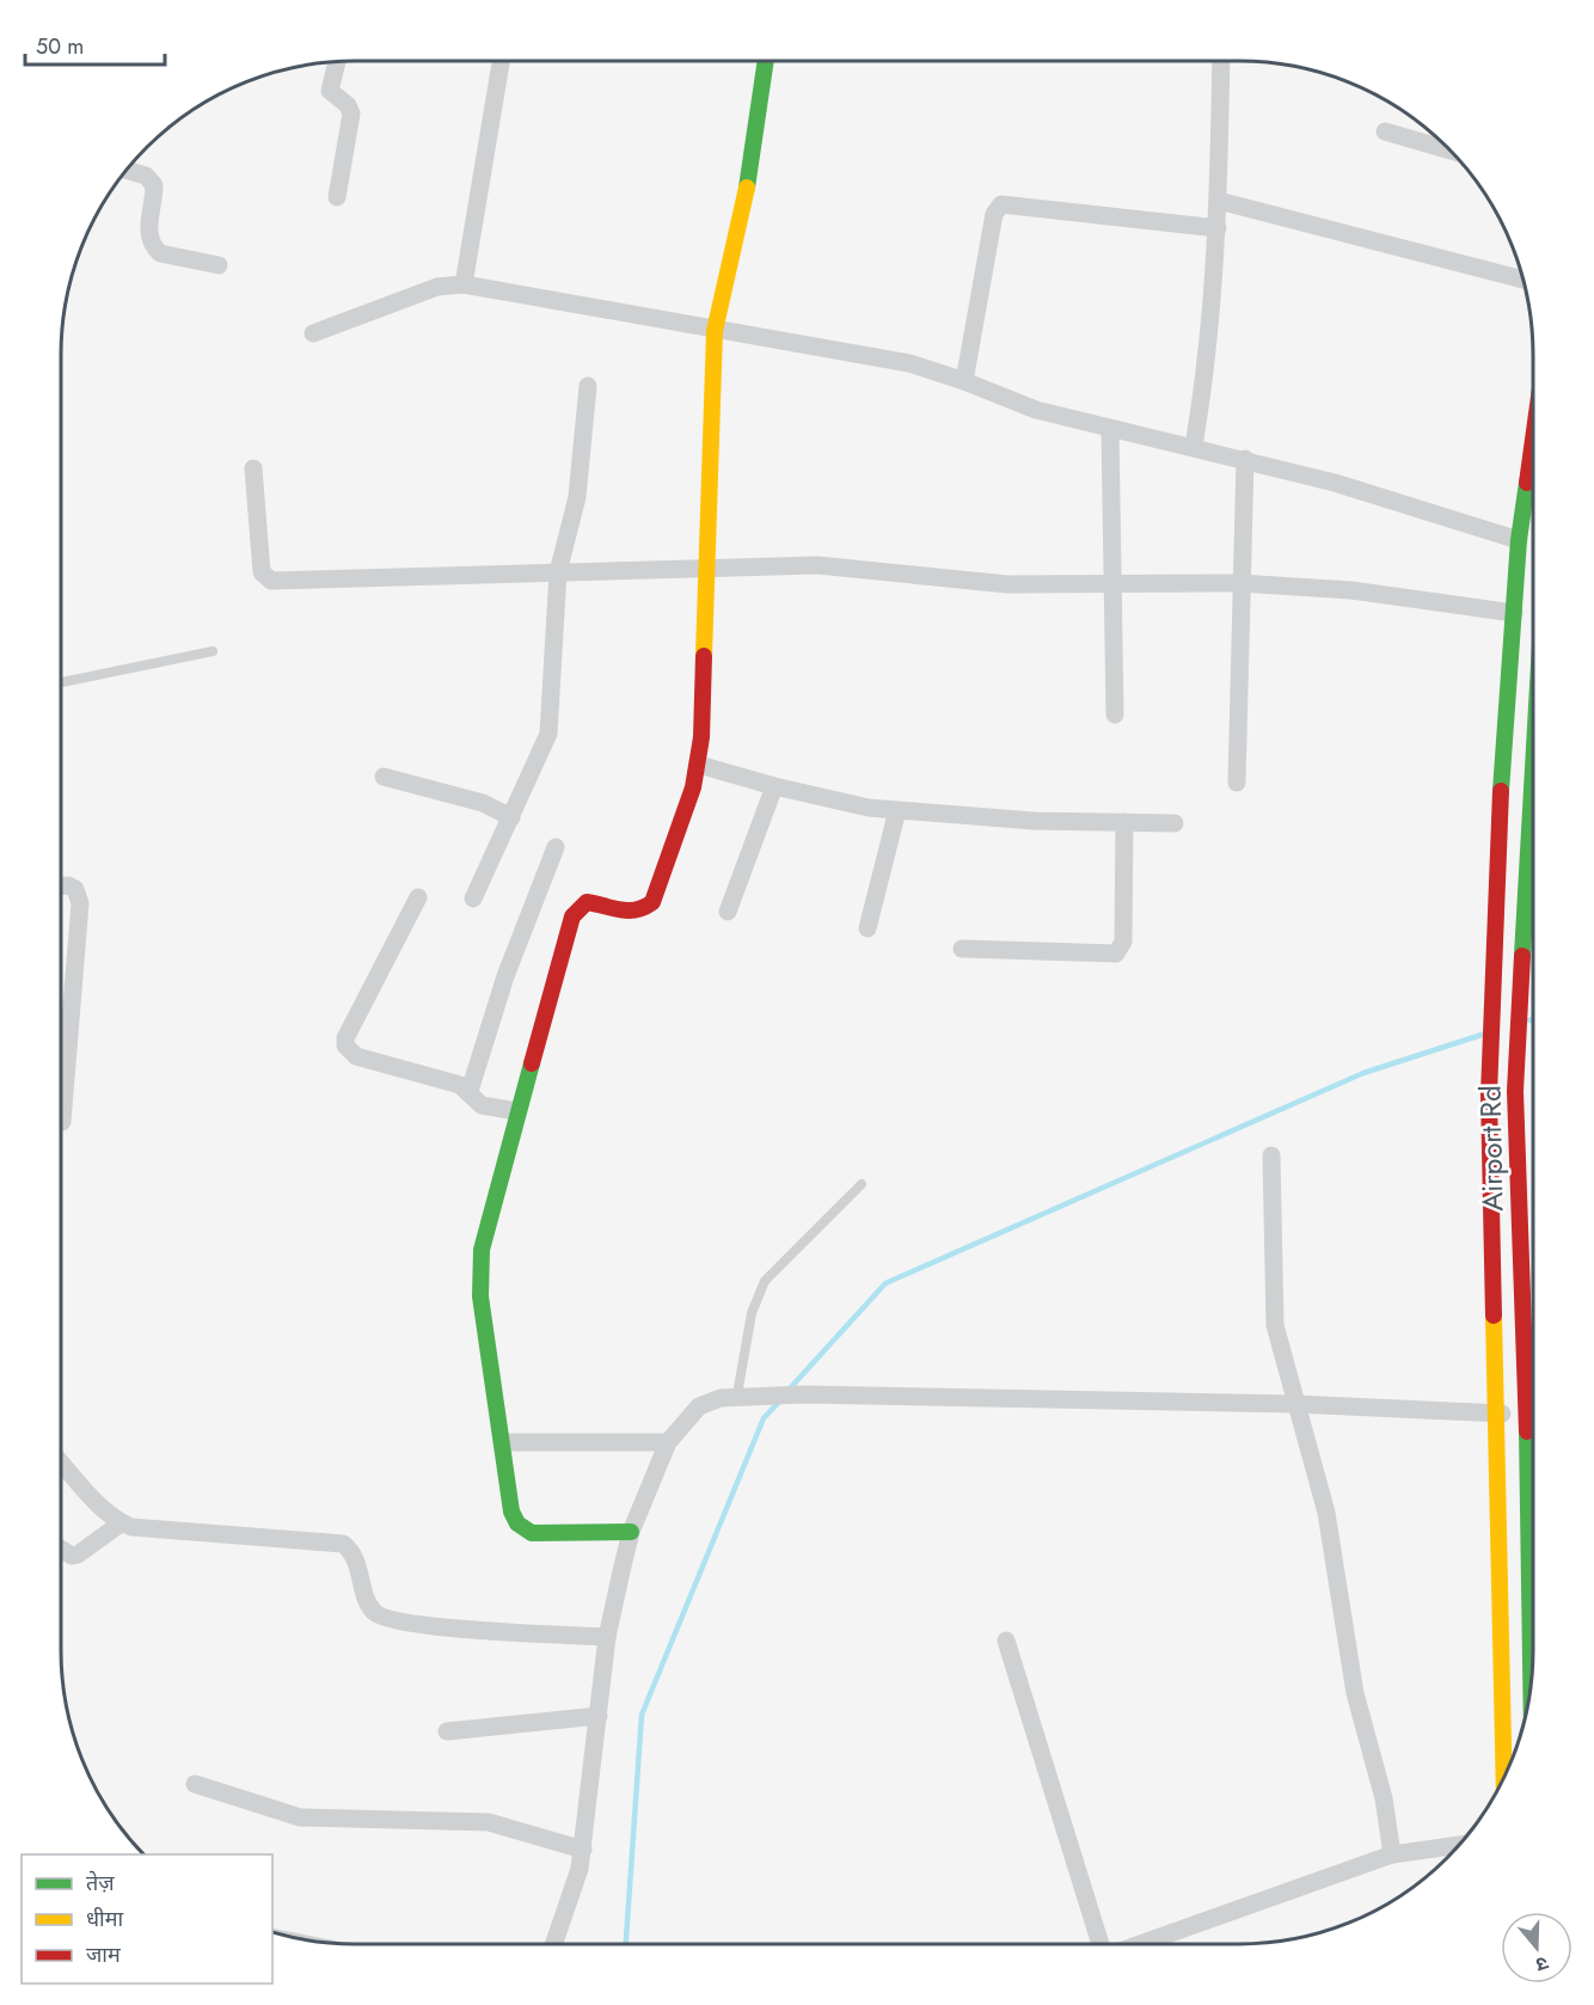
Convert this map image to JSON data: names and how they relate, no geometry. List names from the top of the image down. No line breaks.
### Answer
{"streets":{"main road":["Airport Rd"]},"legend":["तेज़","धीमा","जाम"],"scale_bar":"50 m","north":"bottom"}
